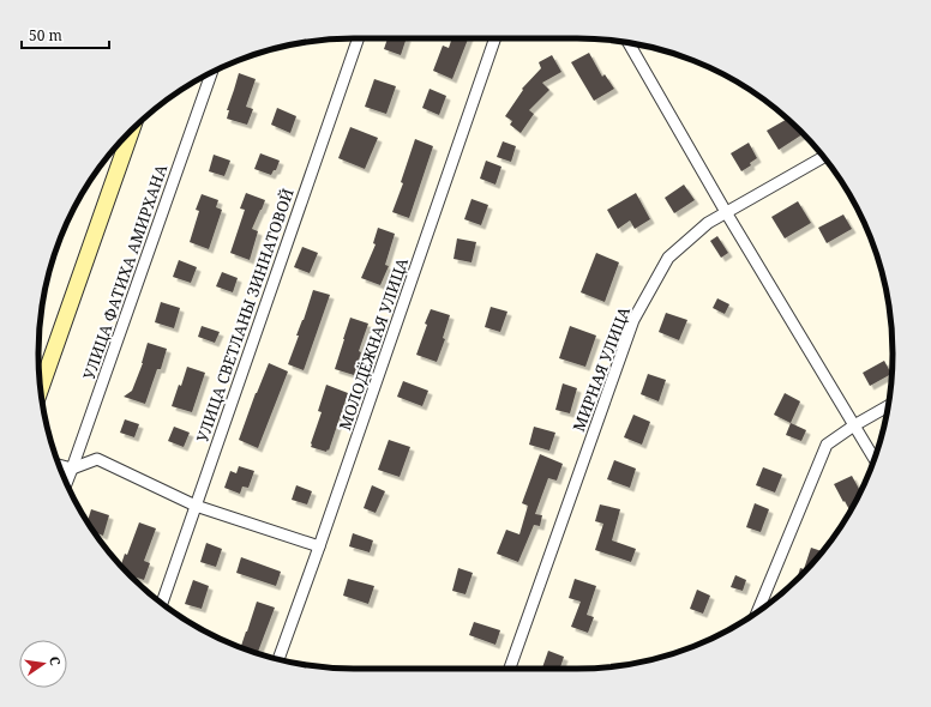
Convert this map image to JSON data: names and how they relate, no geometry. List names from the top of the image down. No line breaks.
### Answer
{"streets":{"street":["УЛИЦА ФАТИХА АМИРХАНА","УЛИЦА СВЕТЛАНЫ ЗИННАТОВОЙ","МОЛОДЁЖНАЯ УЛИЦА","МИРНАЯ УЛИЦА"]},"scale_bar":"50 m","north":"right"}
